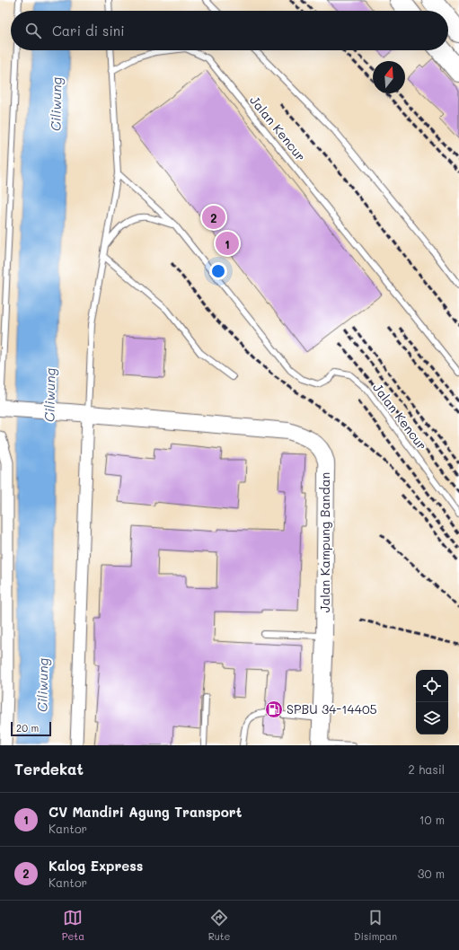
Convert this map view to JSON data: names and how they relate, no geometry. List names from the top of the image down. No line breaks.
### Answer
{"streets":{"street":["Jalan Kampung Bandan"],"lane":["Jalan Kencur"]},"water":["Ciliwung"],"places":{"fuel station":["SPBU 34-14405"]},"scale_bar":"20 m","north":"top","page":{"search":"Cari di sini","pins":["2","1"],"scale":"20 m","heading":["Terdekat","2 hasil"],"list":[{"mark":"1","name":"CV Mandiri Agung Transport","note":"Kantor","value":"10 m"},{"mark":"2","name":"Kalog Express","note":"Kantor","value":"30 m"}],"nav":["Peta","Rute","Disimpan"]}}
